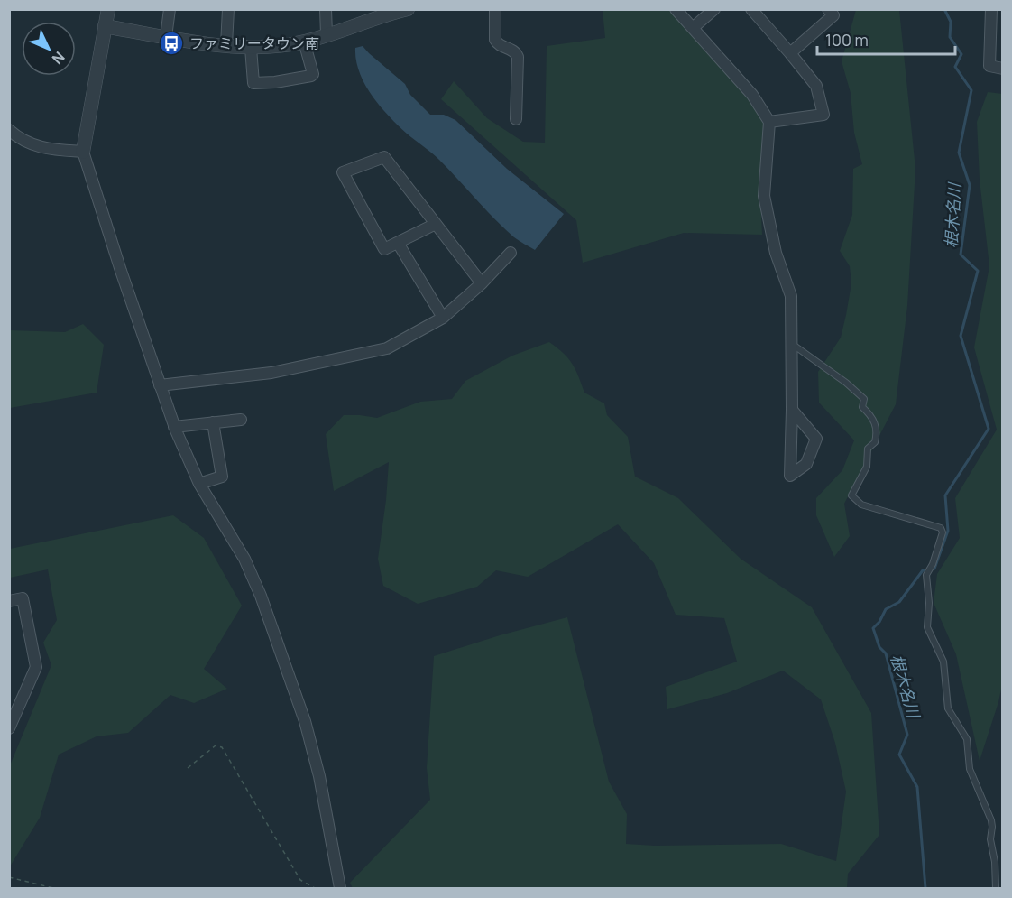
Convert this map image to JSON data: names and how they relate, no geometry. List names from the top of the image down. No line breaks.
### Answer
{"water":["根木名川"],"places":{"bus stop":["ファミリータウン南"]},"scale_bar":"100 m","north":"bottom right"}
